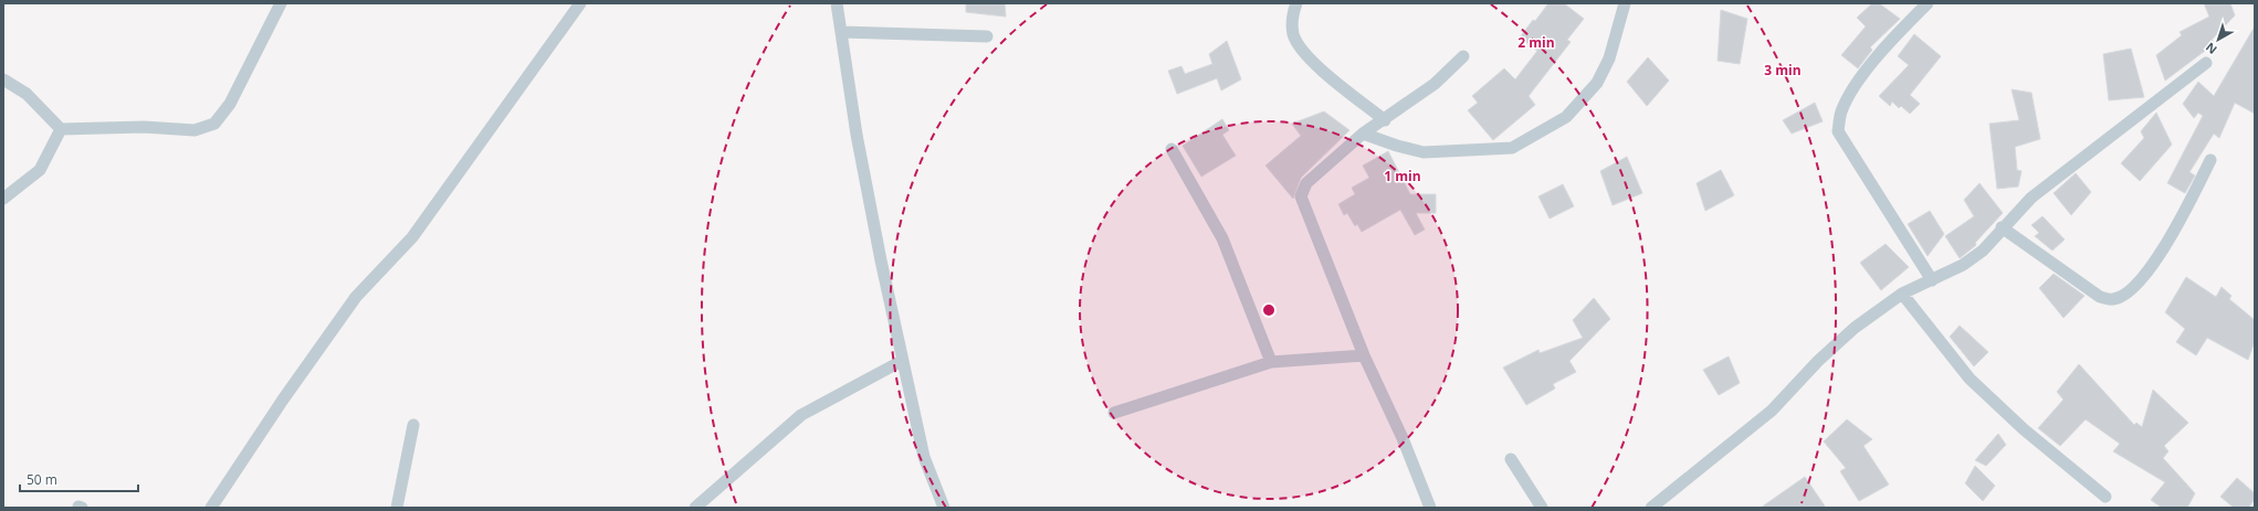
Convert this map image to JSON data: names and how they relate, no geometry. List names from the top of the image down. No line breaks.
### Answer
{"scale_bar":"50 m","north":"bottom left","rings":["2 min","3 min","1 min"]}
